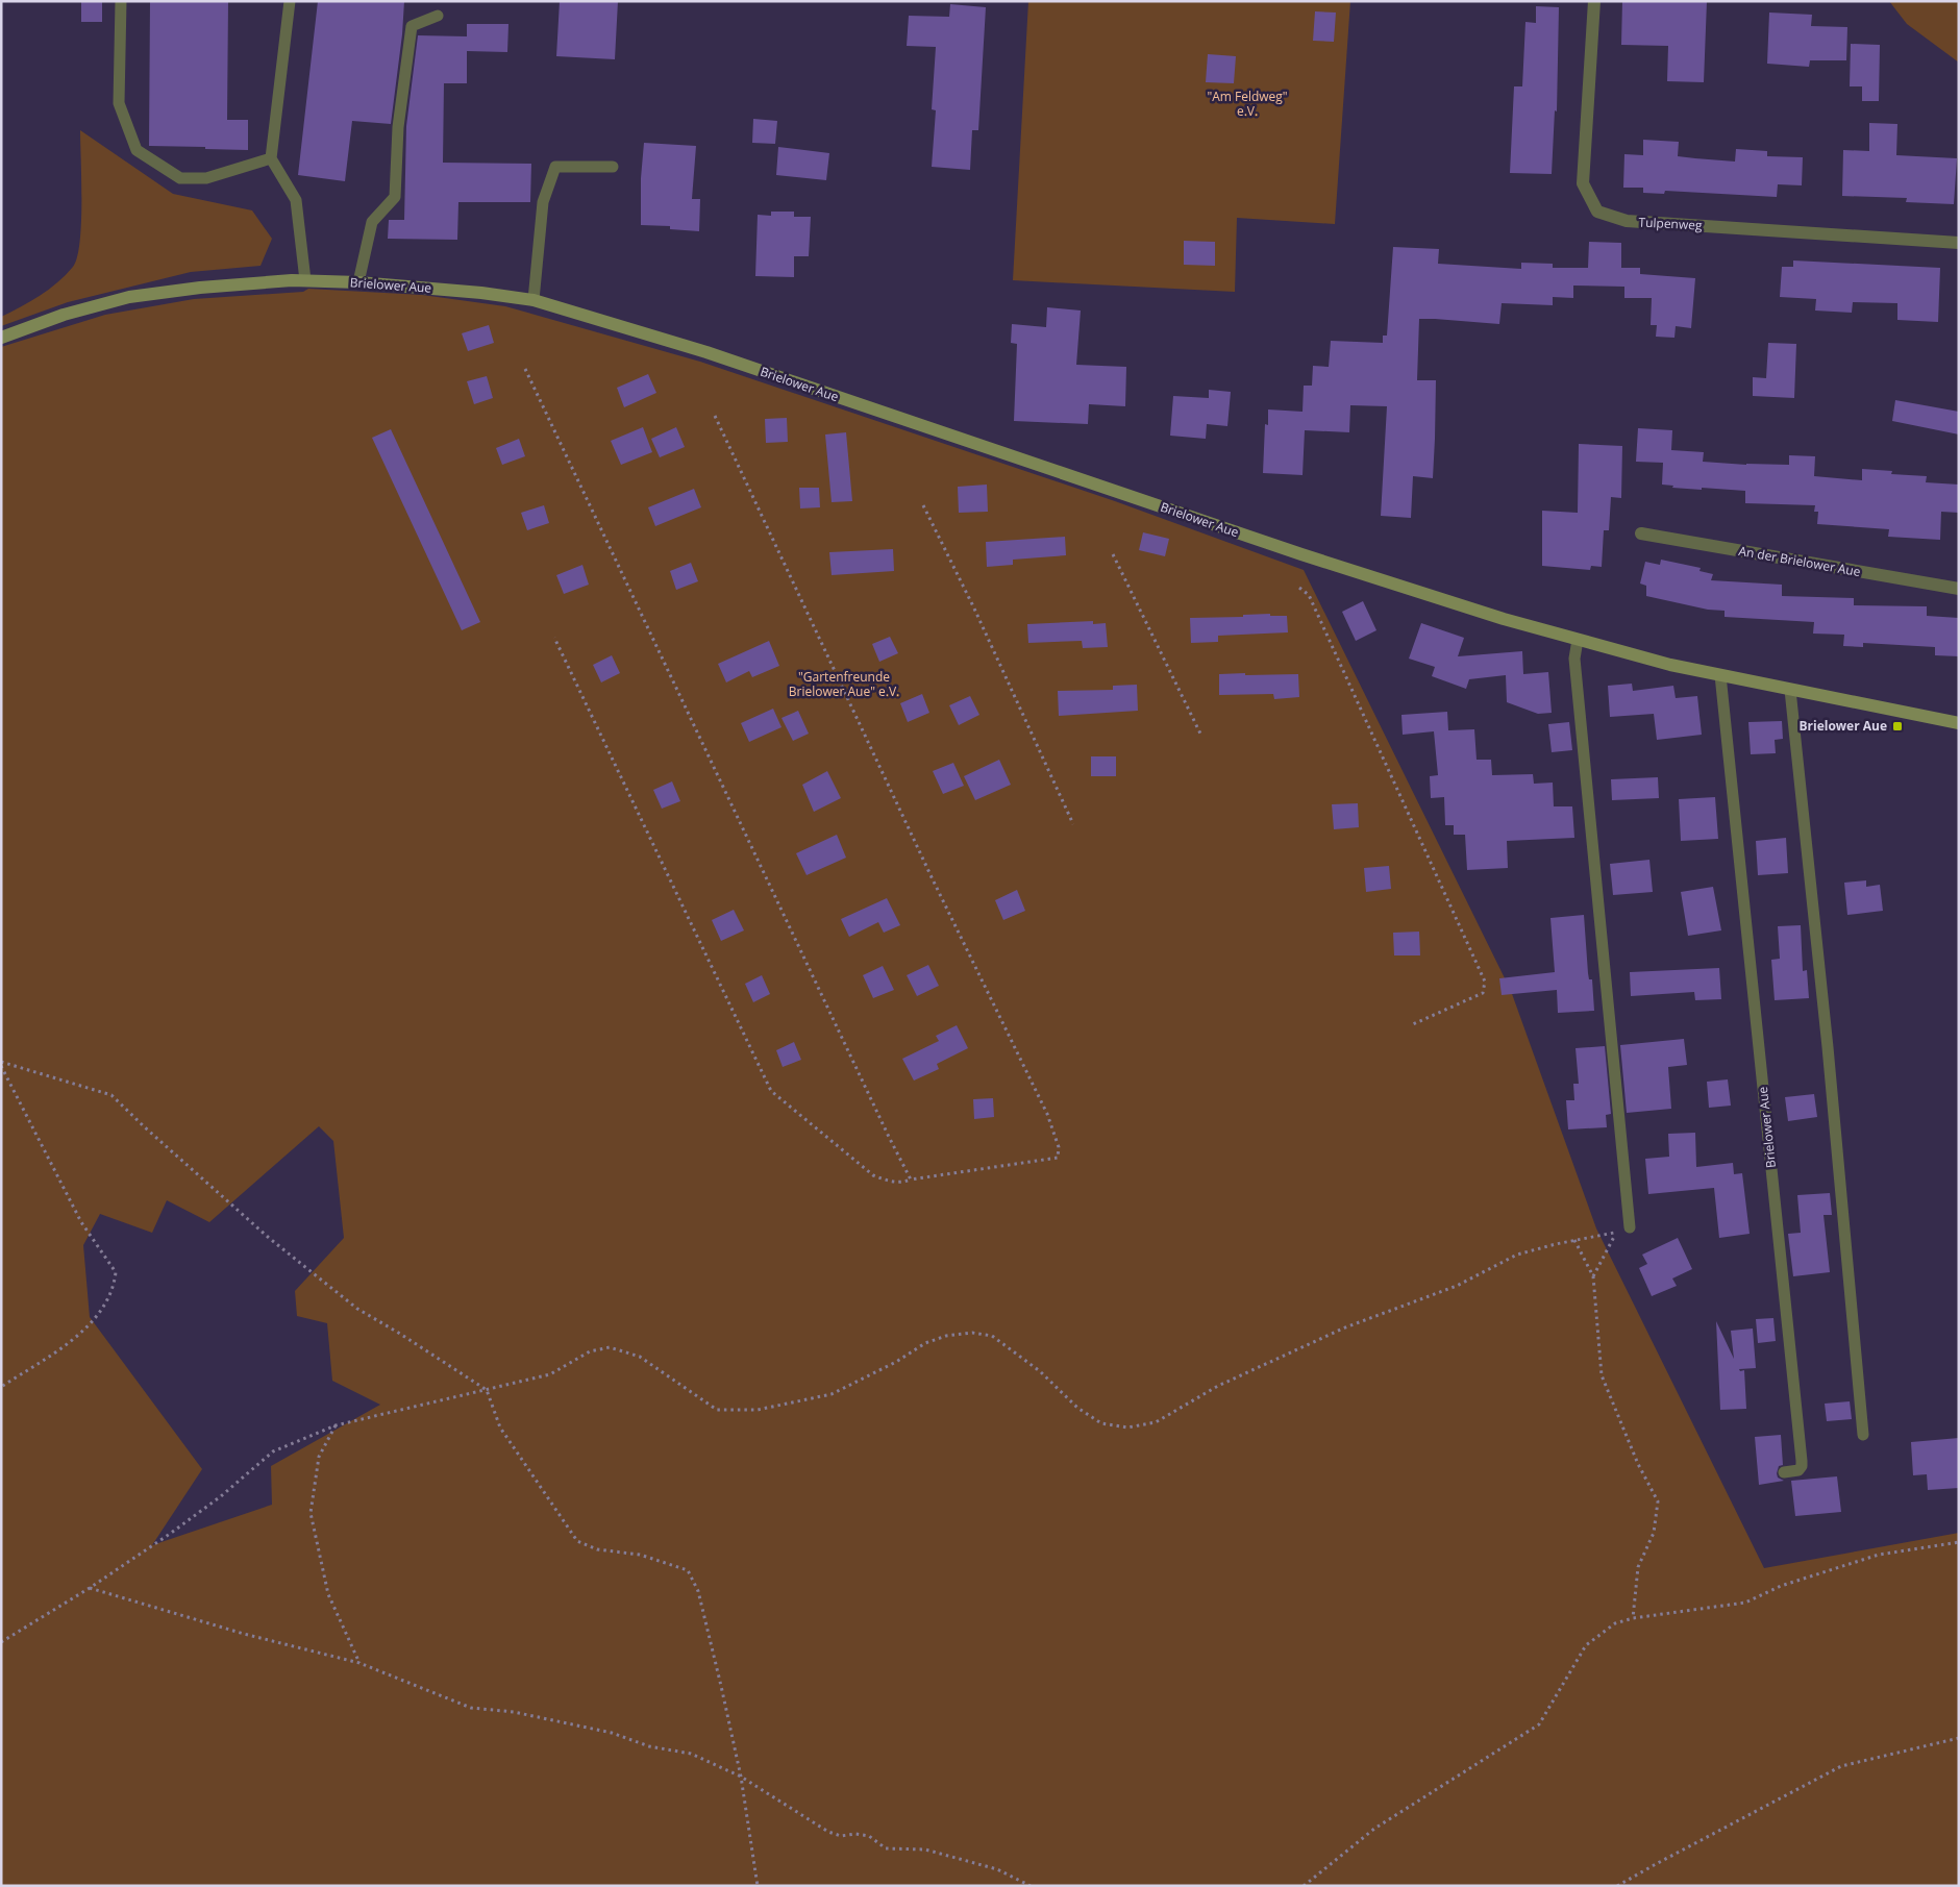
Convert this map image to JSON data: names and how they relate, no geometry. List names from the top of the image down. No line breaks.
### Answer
{"streets":{"street":["Tulpenweg","Brielower Aue","An der Brielower Aue"]},"parks":["\"Am Feldweg\" e.V.","\"Gartenfreunde Brielower Aue\" e.V."],"places":{"transit":["Brielower Aue"]}}
